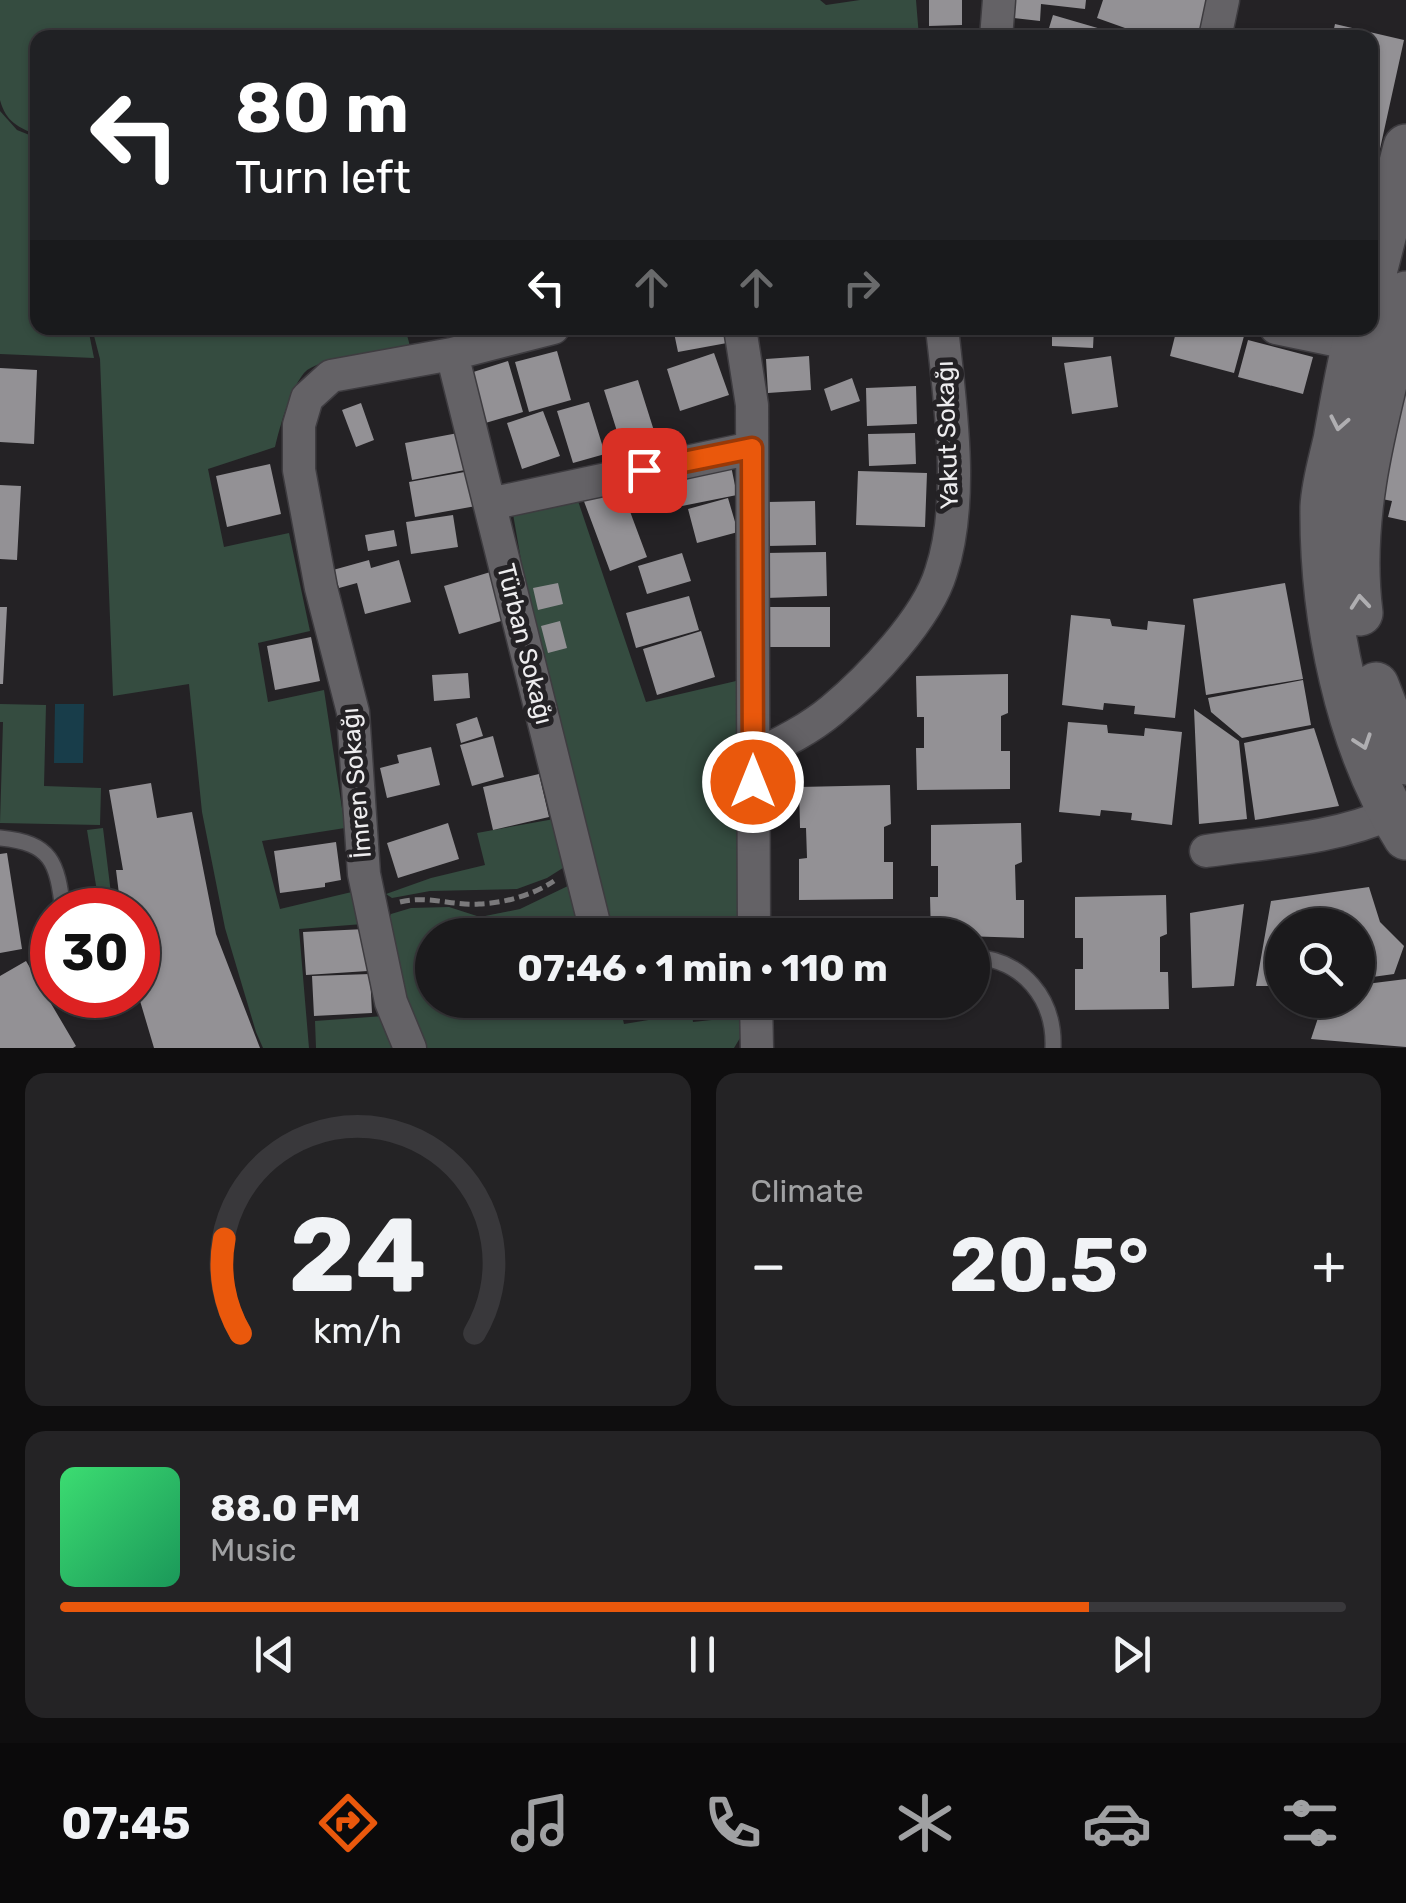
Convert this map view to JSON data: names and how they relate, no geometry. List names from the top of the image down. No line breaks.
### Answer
{"streets":{"street":["Yakut Sokağı","Türban Sokağı","İmren Sokağı"]},"crossings":[["Türban Sokağı","İmren Sokağı"]],"page":{"turn":["80 m","Turn left"],"limit":"30","trip":"07:46 · 1 min · 110 m","tile":"Climate","heat":["−","20.5°","+"],"song":["88.0 FM","Music"],"tabs":"07:45","gauge":["24","km/h"]}}
